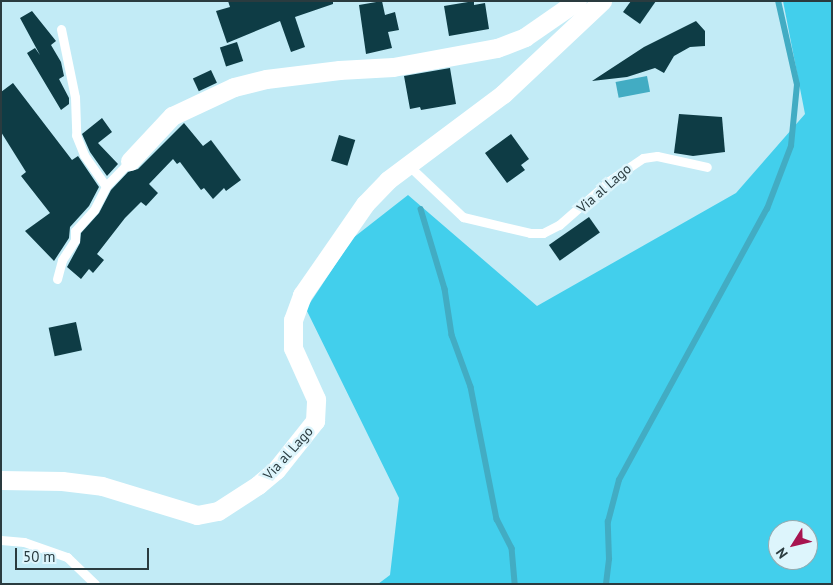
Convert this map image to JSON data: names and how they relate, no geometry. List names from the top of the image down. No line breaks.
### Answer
{"streets":{"street":["Via al Lago"]},"scale_bar":"50 m","north":"bottom left"}
